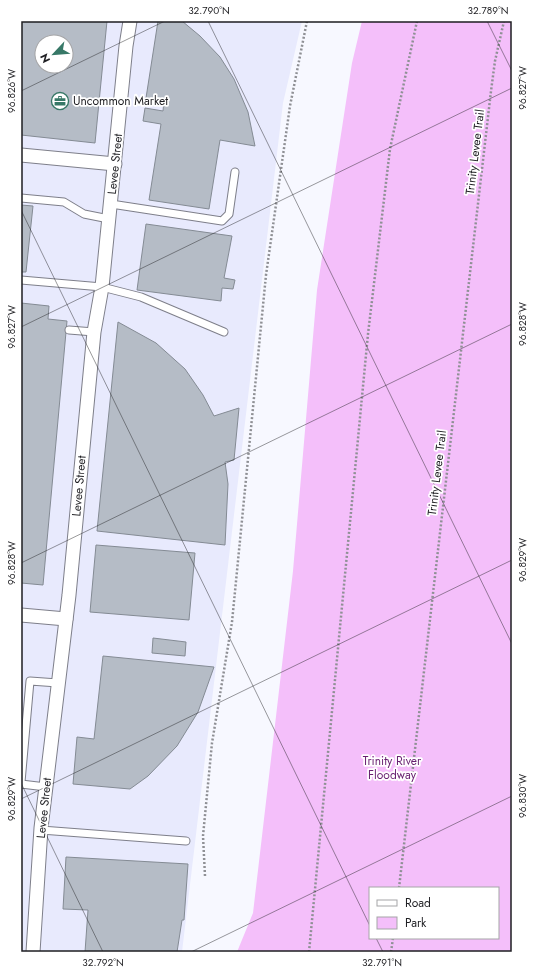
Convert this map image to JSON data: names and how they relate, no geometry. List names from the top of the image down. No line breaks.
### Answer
{"streets":{"street":["Levee Street"],"path":["Trinity Levee Trail"]},"parks":["Trinity River Floodway"],"places":{"office":["Uncommon Market"]},"legend":["Road","Park"],"north":"bottom left","coordinates":["32.790°N","32.789°N","96.827°W","96.826°W","96.828°W","96.829°W","96.830°W","32.792°N","32.791°N"]}
